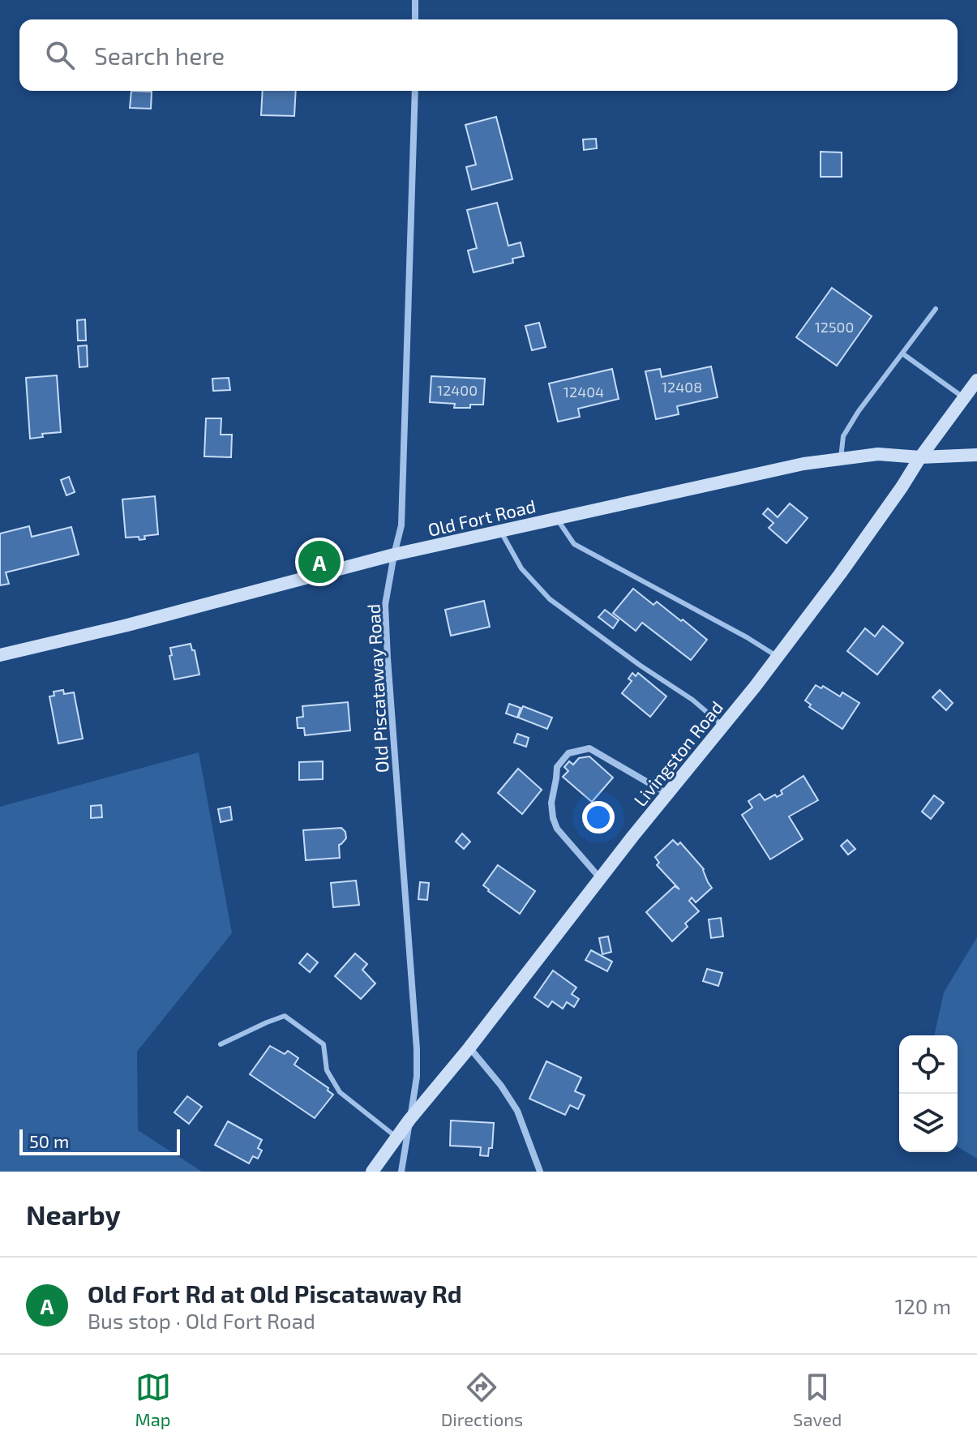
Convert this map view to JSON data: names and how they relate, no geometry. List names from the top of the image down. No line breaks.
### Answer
{"streets":{"main road":["Old Fort Road","Livingston Road"],"street":["Old Piscataway Road"]},"crossings":[["Old Fort Road","Old Piscataway Road"],["Old Fort Road","Livingston Road"],["Old Piscataway Road","Livingston Road"]],"house_numbers":["12500","12408","12400","12404"],"scale_bar":"50 m","page":{"search":"Search here","pins":"A","scale":"50 m","heading":"Nearby","list":[{"mark":"A","name":"Old Fort Rd at Old Piscataway Rd","note":"Bus stop · Old Fort Road","value":"120 m"}],"nav":["Map","Directions","Saved"]}}
